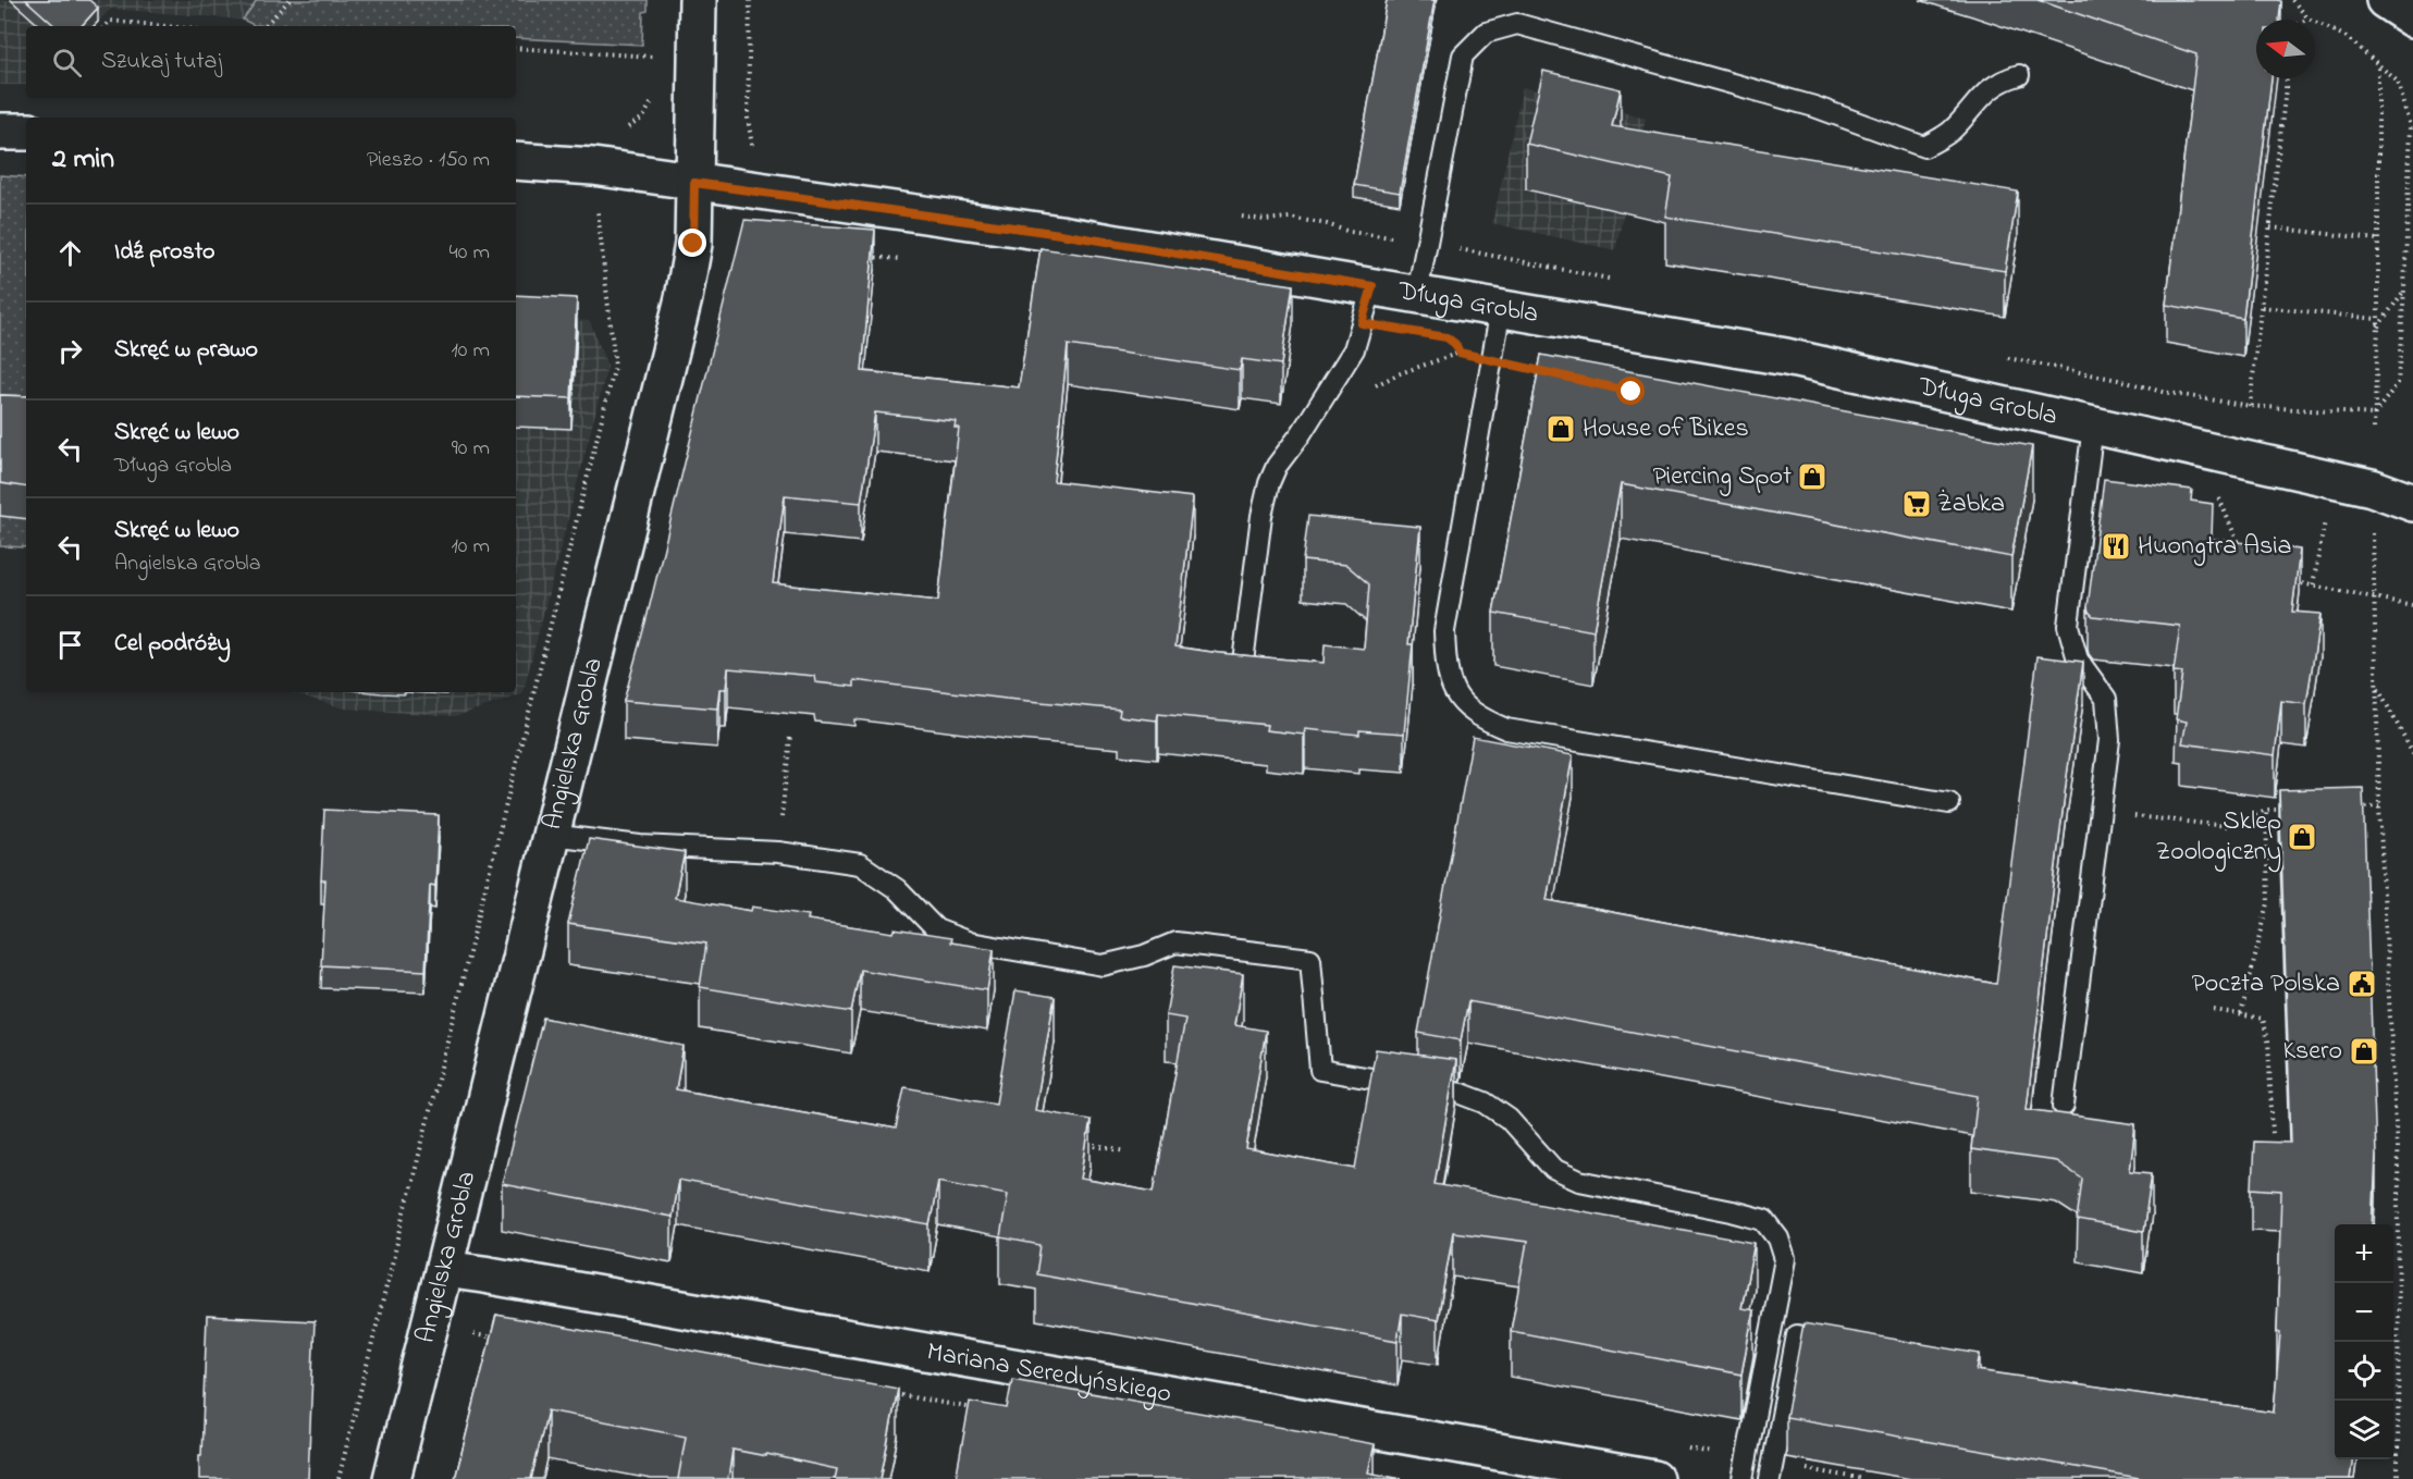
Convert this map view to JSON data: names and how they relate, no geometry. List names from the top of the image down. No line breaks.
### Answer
{"streets":{"street":["Długa Grobla","Angielska Grobla","Mariana Seredyńskiego"]},"crossings":[["Długa Grobla","Angielska Grobla"],["Angielska Grobla","Mariana Seredyńskiego"]],"places":{"shop":["House of Bikes","Piercing Spot","Sklep Zoologiczny","Ksero"],"supermarket":["Żabka"],"restaurant":["Huongtra Asia"],"public building":["Poczta Polska"]},"north":"left","page":{"search":"Szukaj tutaj","heading":["2 min","Pieszo · 150 m"],"list":[["Idź prosto","40 m"],["Skręć w prawo","10 m"],["Skręć w lewo","Długa Grobla","90 m"],["Skręć w lewo","Angielska Grobla","10 m"],"Cel podróży"],"map_buttons":["+","−"]}}
